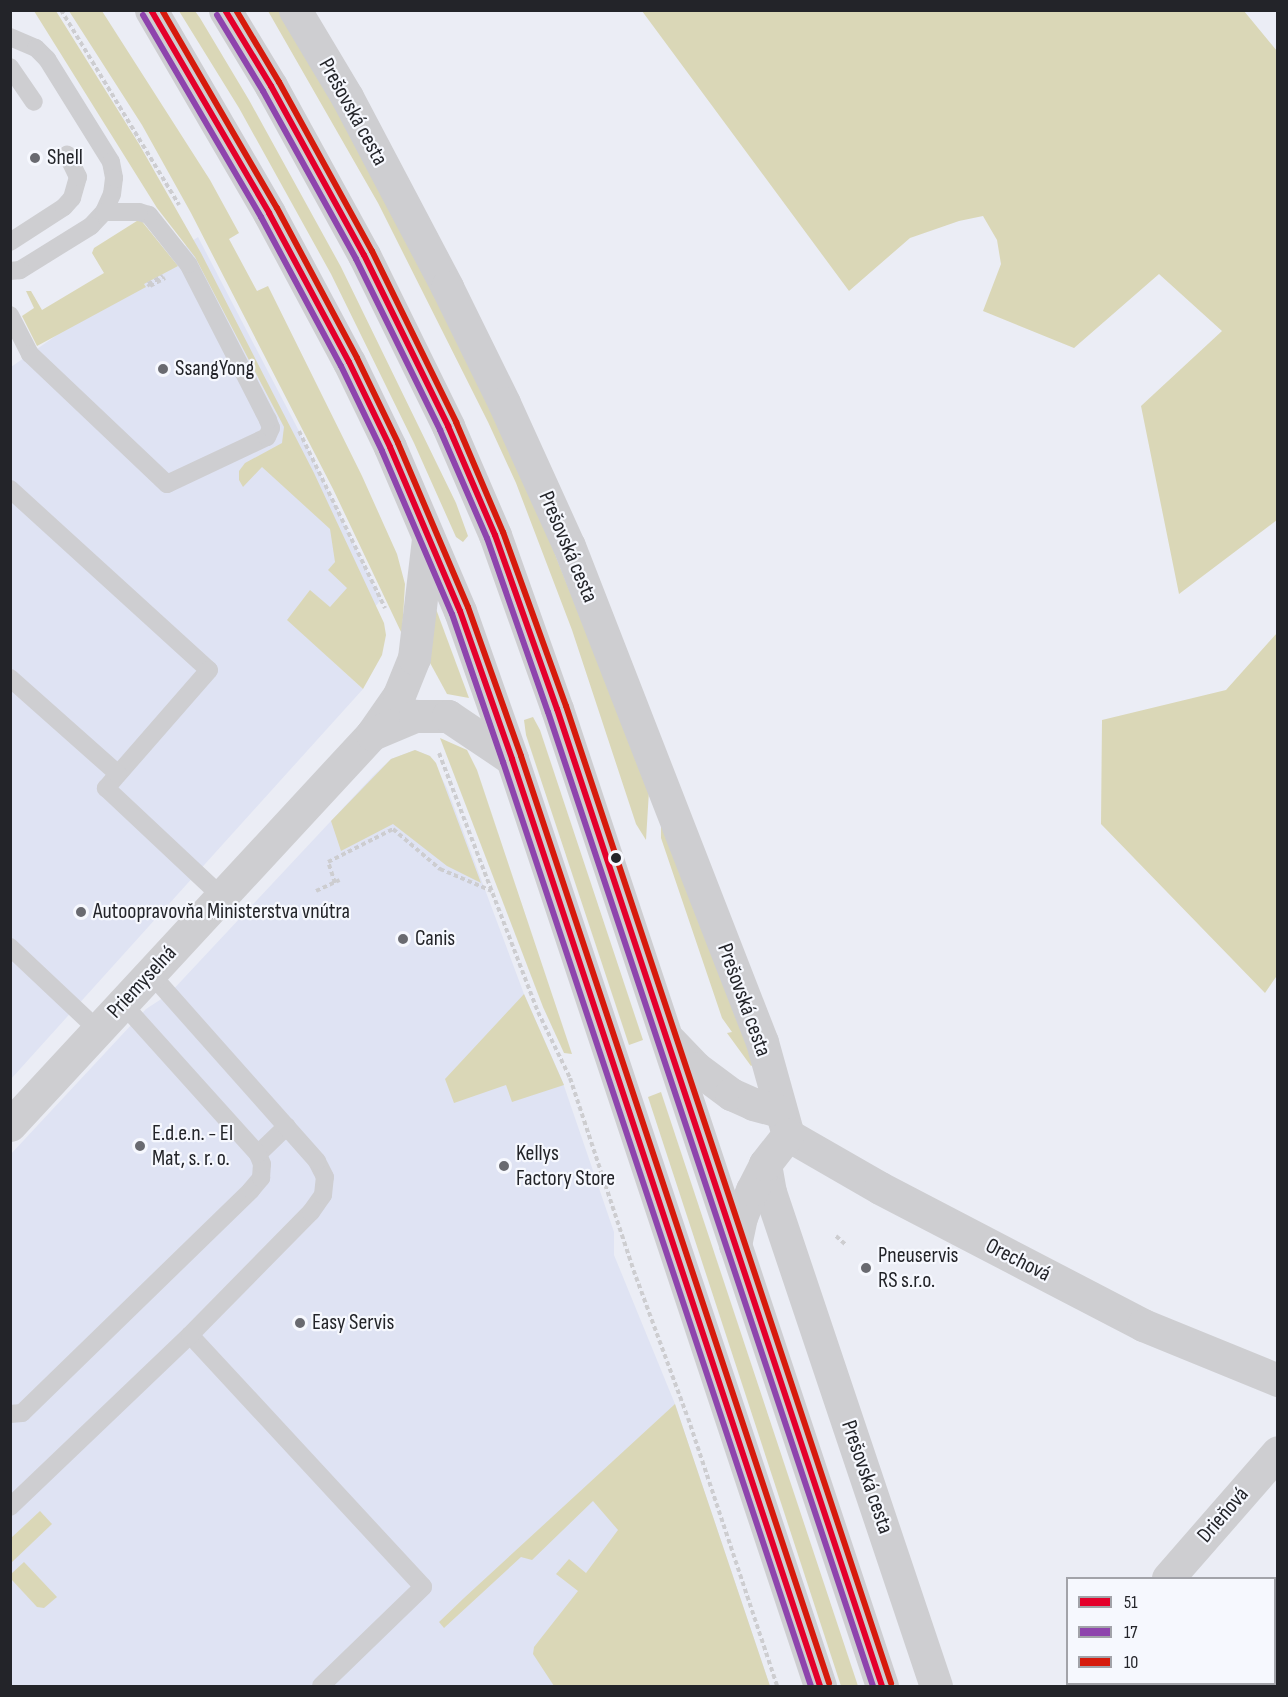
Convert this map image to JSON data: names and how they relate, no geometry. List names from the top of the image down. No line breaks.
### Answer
{"streets":{"main road":["Prešovská cesta","Priemyselná","Orechová","Drieňová"]},"crossings":[["Prešovská cesta","Orechová"]],"places":["Shell","SsangYong","Autoopravovňa Ministerstva vnútra","Canis","E.d.e.n. - El Mat, s. r. o.","Kellys Factory Store","Pneuservis RS s.r.o.","Easy Servis"],"lines":["transit line 51","transit line 10","transit line 17"],"legend":["51","17","10"]}
